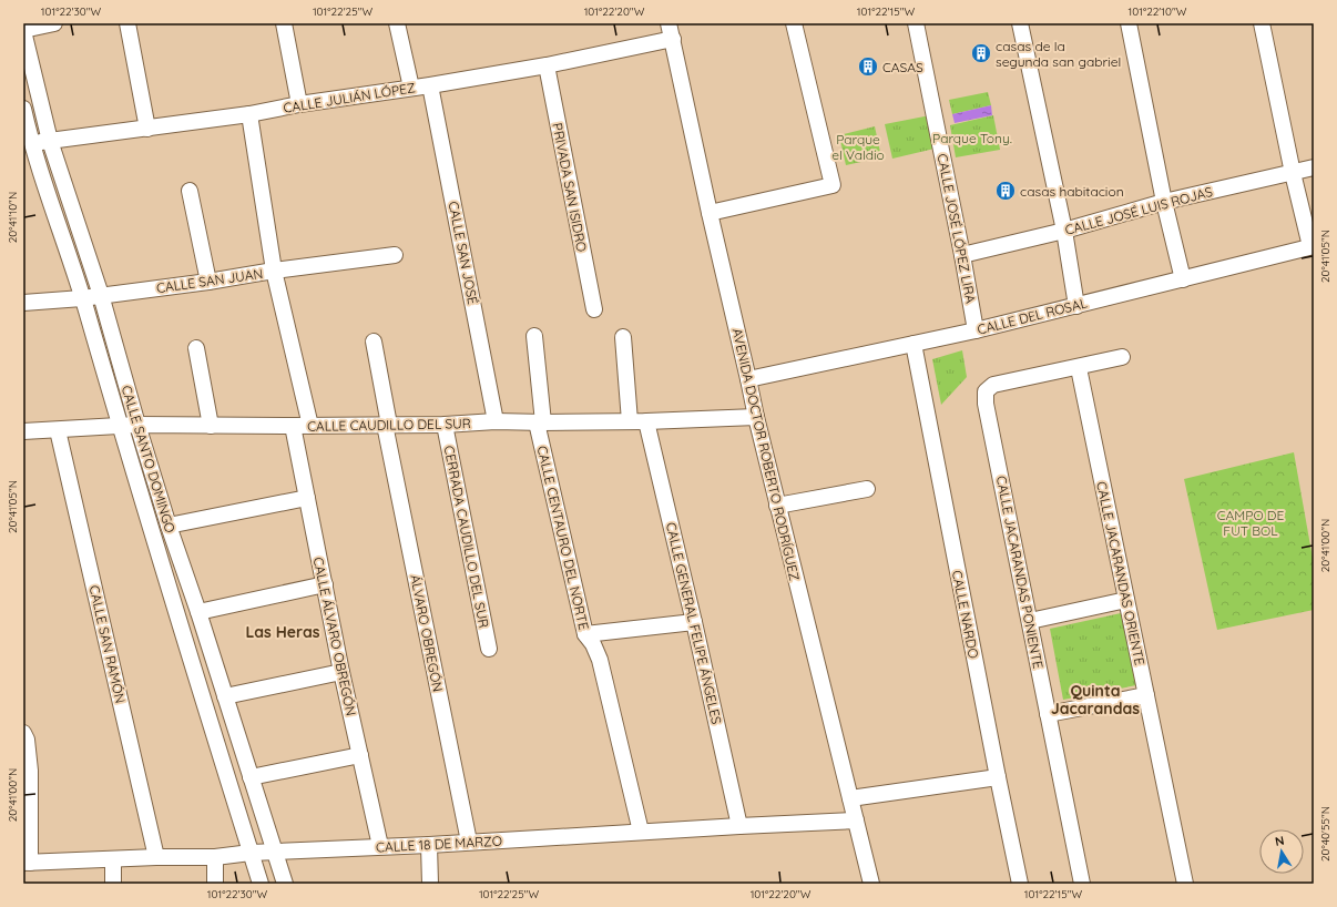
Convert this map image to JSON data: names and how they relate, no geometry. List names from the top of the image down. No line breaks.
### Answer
{"streets":{"street":["CALLE JULIÁN LÓPEZ","PRIVADA SAN ISIDRO","CALLE JOSÉ LUIS ROJAS","CALLE JOSÉ LÓPEZ LIRA","CALLE SAN JOSÉ","CALLE SAN JUAN","CALLE DEL ROSAL","CALLE CAUDILLO DEL SUR","AVENIDA DOCTOR ROBERTO RODRÍGUEZ","CALLE SANTO DOMINGO","CERRADA CAUDILLO DEL SUR","CALLE CENTAURO DEL NORTE","CALLE JACARANDAS PONIENTE","CALLE JACARANDAS ORIENTE","CALLE NARDO","CALLE GENERAL FELIPE ÁNGELES","ÁLVARO OBREGÓN","CALLE ÁLVARO OBREGÓN","CALLE SAN RAMÓN","CALLE 18 DE MARZO"]},"crossings":[["CALLE JULIÁN LÓPEZ","PRIVADA SAN ISIDRO"],["CALLE JULIÁN LÓPEZ","CALLE SAN JOSÉ"],["CALLE JULIÁN LÓPEZ","AVENIDA DOCTOR ROBERTO RODRÍGUEZ"],["CALLE JULIÁN LÓPEZ","CALLE SANTO DOMINGO"],["CALLE JOSÉ LUIS ROJAS","CALLE JOSÉ LÓPEZ LIRA"],["CALLE JOSÉ LÓPEZ LIRA","CALLE DEL ROSAL"],["CALLE SAN JOSÉ","CALLE CAUDILLO DEL SUR"],["CALLE SAN JUAN","CALLE SANTO DOMINGO"],["CALLE DEL ROSAL","AVENIDA DOCTOR ROBERTO RODRÍGUEZ"],["CALLE DEL ROSAL","CALLE NARDO"],["CALLE CAUDILLO DEL SUR","AVENIDA DOCTOR ROBERTO RODRÍGUEZ"],["CALLE CAUDILLO DEL SUR","CALLE SANTO DOMINGO"],["CALLE CAUDILLO DEL SUR","CERRADA CAUDILLO DEL SUR"],["CALLE CAUDILLO DEL SUR","CALLE CENTAURO DEL NORTE"],["CALLE CAUDILLO DEL SUR","CALLE GENERAL FELIPE ÁNGELES"],["CALLE CAUDILLO DEL SUR","ÁLVARO OBREGÓN"],["CALLE CAUDILLO DEL SUR","CALLE ÁLVARO OBREGÓN"],["CALLE CAUDILLO DEL SUR","CALLE SAN RAMÓN"],["AVENIDA DOCTOR ROBERTO RODRÍGUEZ","CALLE 18 DE MARZO"],["CALLE SANTO DOMINGO","CALLE 18 DE MARZO"],["CALLE CENTAURO DEL NORTE","CALLE 18 DE MARZO"],["CALLE JACARANDAS PONIENTE","CALLE JACARANDAS ORIENTE"],["CALLE GENERAL FELIPE ÁNGELES","CALLE 18 DE MARZO"],["ÁLVARO OBREGÓN","CALLE 18 DE MARZO"],["CALLE ÁLVARO OBREGÓN","CALLE 18 DE MARZO"],["CALLE SAN RAMÓN","CALLE 18 DE MARZO"]],"districts":["Las Heras","Quinta Jacarandas"],"parks":["Parque Tony.","Parque el Valdio","CAMPO DE FUT BOL"],"places":{"building":["casas de la segunda san gabriel","CASAS","casas habitacion"]},"north":"top","coordinates":["101°22'30\"W","101°22'25\"W","101°22'20\"W","101°22'15\"W","101°22'10\"W","20°41'10\"N","20°41'05\"N","20°41'00\"N","20°40'55\"N"]}
